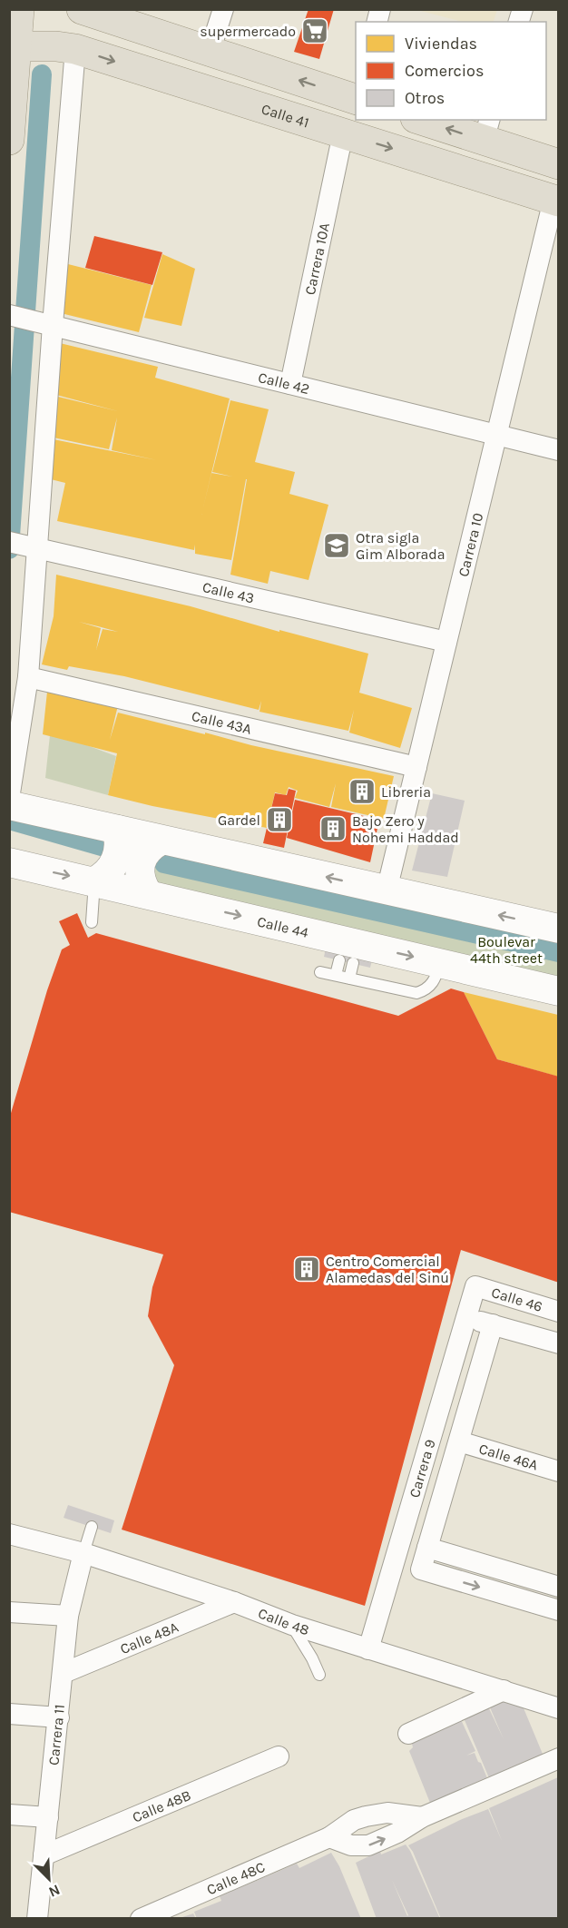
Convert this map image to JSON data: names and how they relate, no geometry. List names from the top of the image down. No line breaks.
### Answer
{"streets":{"main road":["Calle 41"],"street":["Carrera 10A","Calle 42","Carrera 10","Calle 43","Calle 43A","Calle 44","Calle 46","Calle 46A","Carrera 9","Calle 48","Calle 48A","Carrera 11","Calle 48B","Calle 48C"]},"crossings":[["Calle 41","Carrera 10A"],["Calle 41","Carrera 10"],["Carrera 10A","Calle 42"],["Calle 42","Carrera 10"],["Carrera 10","Calle 43"],["Carrera 10","Calle 43A"],["Calle 46","Carrera 9"],["Calle 46A","Carrera 9"],["Carrera 9","Calle 48"],["Calle 48","Calle 48A"],["Calle 48","Carrera 11"],["Calle 48A","Carrera 11"],["Carrera 11","Calle 48B"]],"parks":["Boulevar 44th street"],"places":{"supermarket":["supermercado"],"school or university":["Otra sigla Gim Alborada"],"building":["Libreria","Gardel","Bajo Zero y Nohemi Haddad","Centro Comercial Alamedas del Sinú"]},"legend":["Viviendas","Comercios","Otros"],"north":"bottom right"}
